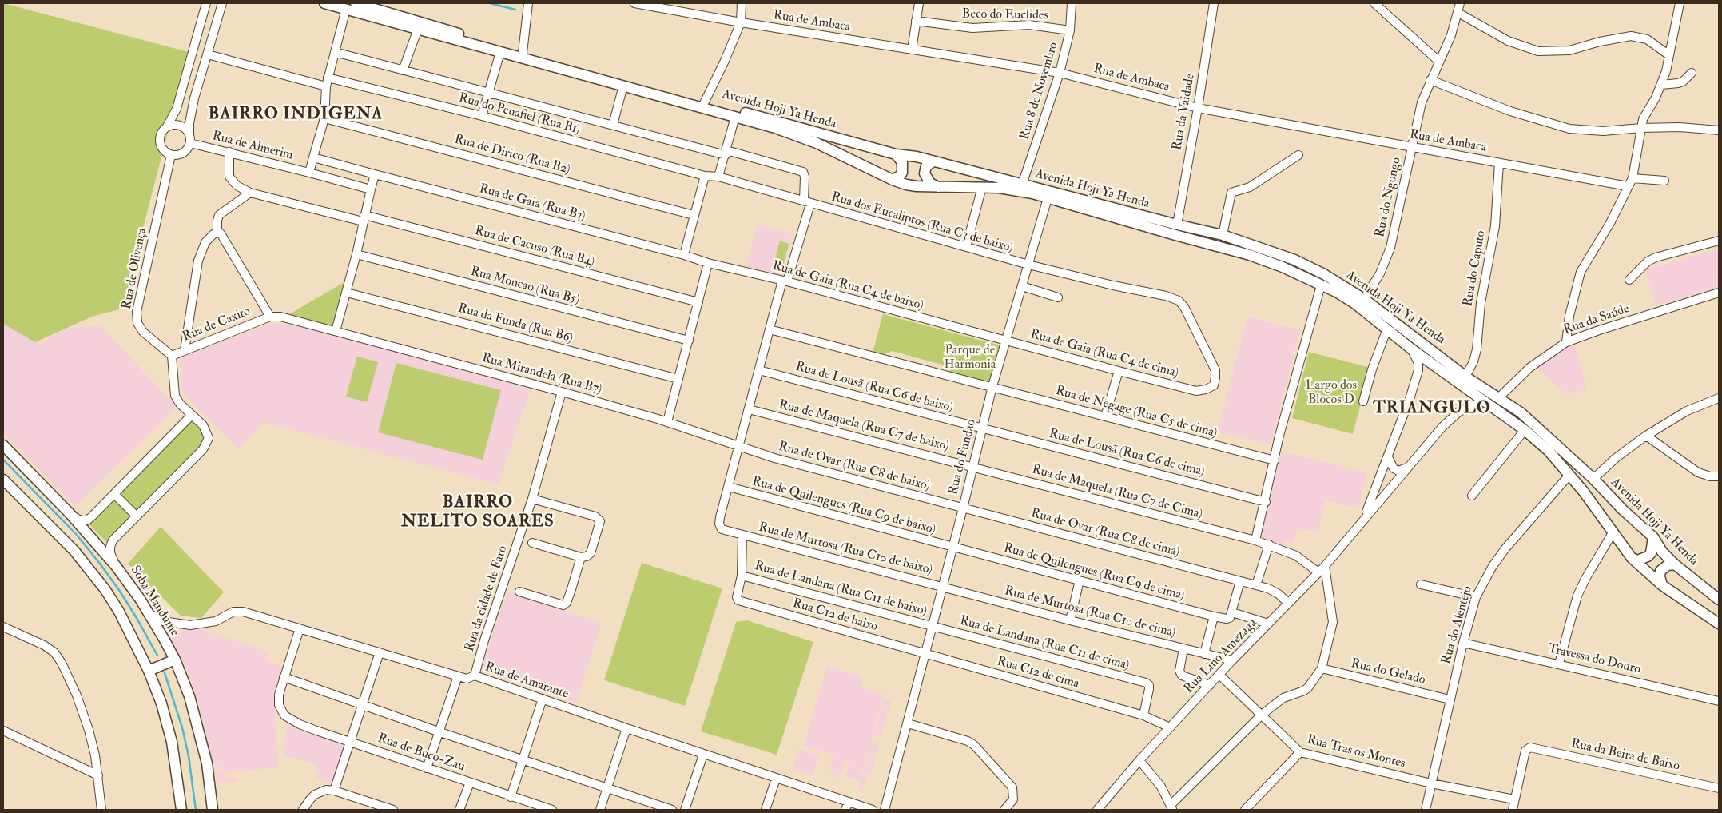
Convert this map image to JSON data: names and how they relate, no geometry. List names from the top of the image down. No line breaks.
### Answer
{"streets":{"main road":["Avenida Hoji Ya Henda","Soba Mandume"],"street":["Beco do Euclides","Rua de Ambaca","Rua 8 de Novembro","Rua da Vaidade","Rua do Penafiel (Rua B1)","Rua de Almerim","Rua de Dirico (Rua B2)","Rua do Ngongo","Rua de Gaia (Rua B3)","Rua dos Eucaliptos (Rua C3 de baixo)","Rua de Cacuso (Rua B4)","Rua de Olivença","Rua do Caputo","Rua Moncao (Rua B5)","Rua de Gaia (Rua C4 de baixo)","Rua da Saúde","Rua da Funda (Rua B6)","Rua de Caxito","Rua de Gaia (Rua C4 de cima)","Rua Mirandela (Rua B7)","Rua de Lousã (Rua C6 de baixo)","Rua de Negage (Rua C5 de cima)","Rua de Maquela (Rua C7 de baixo)","Rua de Lousã (Rua C6 de cima)","Rua do Fundao","Rua de Ovar (Rua C8 de baixo)","Rua de Maquela (Rua C7 de Cima)","Rua de Quilengues (Rua C9 de baixo)","Rua de Ovar (Rua C8 de cima)","Rua de Murtosa (Rua C10 de baixo)","Rua de Quilengues (Rua C9 de cima)","Rua de Landana (Rua C11 de baixo)","Rua da cidade de Faro","Rua de Murtosa (Rua C10 de cima)","Rua C12 de baixo","Rua do Alentejo","Rua de Landana (Rua C11 de cima)","Rua Lino Amezaga","Travessa do Douro","Rua do Gelado","Rua C12 de cima","Rua de Amarante","Rua Tras os Montes","Rua de Buco-Zau","Rua da Beira de Baixo"]},"crossings":[["Beco do Euclides","Rua 8 de Novembro"],["Rua de Ambaca","Rua 8 de Novembro"],["Rua de Ambaca","Rua da Vaidade"],["Rua de Ambaca","Rua do Ngongo"],["Rua de Ambaca","Rua do Caputo"],["Rua 8 de Novembro","Avenida Hoji Ya Henda"],["Avenida Hoji Ya Henda","Rua da Vaidade"],["Avenida Hoji Ya Henda","Rua do Ngongo"],["Avenida Hoji Ya Henda","Rua do Caputo"],["Avenida Hoji Ya Henda","Rua da Saúde"],["Avenida Hoji Ya Henda","Rua do Fundao"],["Avenida Hoji Ya Henda","Rua do Alentejo"],["Avenida Hoji Ya Henda","Rua Lino Amezaga"],["Rua do Penafiel (Rua B1)","Rua dos Eucaliptos (Rua C3 de baixo)"],["Rua de Almerim","Rua de Cacuso (Rua B4)"],["Rua de Almerim","Rua de Olivença"],["Rua de Gaia (Rua B3)","Rua de Gaia (Rua C4 de baixo)"],["Rua dos Eucaliptos (Rua C3 de baixo)","Rua de Gaia (Rua C4 de cima)"],["Rua dos Eucaliptos (Rua C3 de baixo)","Rua do Fundao"],["Rua de Olivença","Rua de Caxito"],["Rua de Gaia (Rua C4 de baixo)","Rua de Gaia (Rua C4 de cima)"],["Rua de Gaia (Rua C4 de baixo)","Rua do Fundao"],["Rua de Caxito","Rua Mirandela (Rua B7)"],["Rua de Gaia (Rua C4 de cima)","Rua do Fundao"],["Rua Mirandela (Rua B7)","Rua de Ovar (Rua C8 de baixo)"],["Rua Mirandela (Rua B7)","Rua da cidade de Faro"],["Rua de Lousã (Rua C6 de baixo)","Rua de Lousã (Rua C6 de cima)"],["Rua de Lousã (Rua C6 de baixo)","Rua do Fundao"],["Rua de Negage (Rua C5 de cima)","Rua do Fundao"],["Rua de Maquela (Rua C7 de baixo)","Rua do Fundao"],["Rua de Maquela (Rua C7 de baixo)","Rua de Maquela (Rua C7 de Cima)"],["Rua de Lousã (Rua C6 de cima)","Rua do Fundao"],["Rua do Fundao","Rua de Ovar (Rua C8 de baixo)"],["Rua do Fundao","Rua de Maquela (Rua C7 de Cima)"],["Rua do Fundao","Rua de Quilengues (Rua C9 de baixo)"],["Rua do Fundao","Rua de Ovar (Rua C8 de cima)"],["Rua do Fundao","Rua de Murtosa (Rua C10 de baixo)"],["Rua do Fundao","Rua de Quilengues (Rua C9 de cima)"],["Rua do Fundao","Rua de Landana (Rua C11 de baixo)"],["Rua do Fundao","Rua de Murtosa (Rua C10 de cima)"],["Rua do Fundao","Rua C12 de baixo"],["Rua do Fundao","Rua de Landana (Rua C11 de cima)"],["Rua do Fundao","Rua C12 de cima"],["Rua de Ovar (Rua C8 de baixo)","Rua de Ovar (Rua C8 de cima)"],["Rua de Maquela (Rua C7 de Cima)","Rua Lino Amezaga"],["Rua de Quilengues (Rua C9 de baixo)","Rua de Murtosa (Rua C10 de baixo)"],["Rua de Quilengues (Rua C9 de baixo)","Rua de Quilengues (Rua C9 de cima)"],["Rua de Ovar (Rua C8 de cima)","Rua Lino Amezaga"],["Rua de Murtosa (Rua C10 de baixo)","Rua de Murtosa (Rua C10 de cima)"],["Rua de Quilengues (Rua C9 de cima)","Rua Lino Amezaga"],["Rua de Landana (Rua C11 de baixo)","Rua C12 de baixo"],["Rua de Landana (Rua C11 de baixo)","Rua de Landana (Rua C11 de cima)"],["Rua da cidade de Faro","Rua de Amarante"],["Soba Mandume","Rua de Amarante"],["Rua de Murtosa (Rua C10 de cima)","Rua Lino Amezaga"],["Rua C12 de baixo","Rua C12 de cima"],["Rua do Alentejo","Travessa do Douro"],["Rua do Alentejo","Rua do Gelado"],["Rua do Alentejo","Rua Tras os Montes"],["Rua de Landana (Rua C11 de cima)","Rua C12 de cima"],["Rua Lino Amezaga","Rua C12 de cima"],["Rua Lino Amezaga","Rua Tras os Montes"],["Rua Tras os Montes","Rua da Beira de Baixo"]],"districts":["BAIRRO INDIGENA","TRIANGULO","BAIRRO NELITO SOARES"],"parks":["Parque de Harmonia","Largo dos Blocos D"]}
